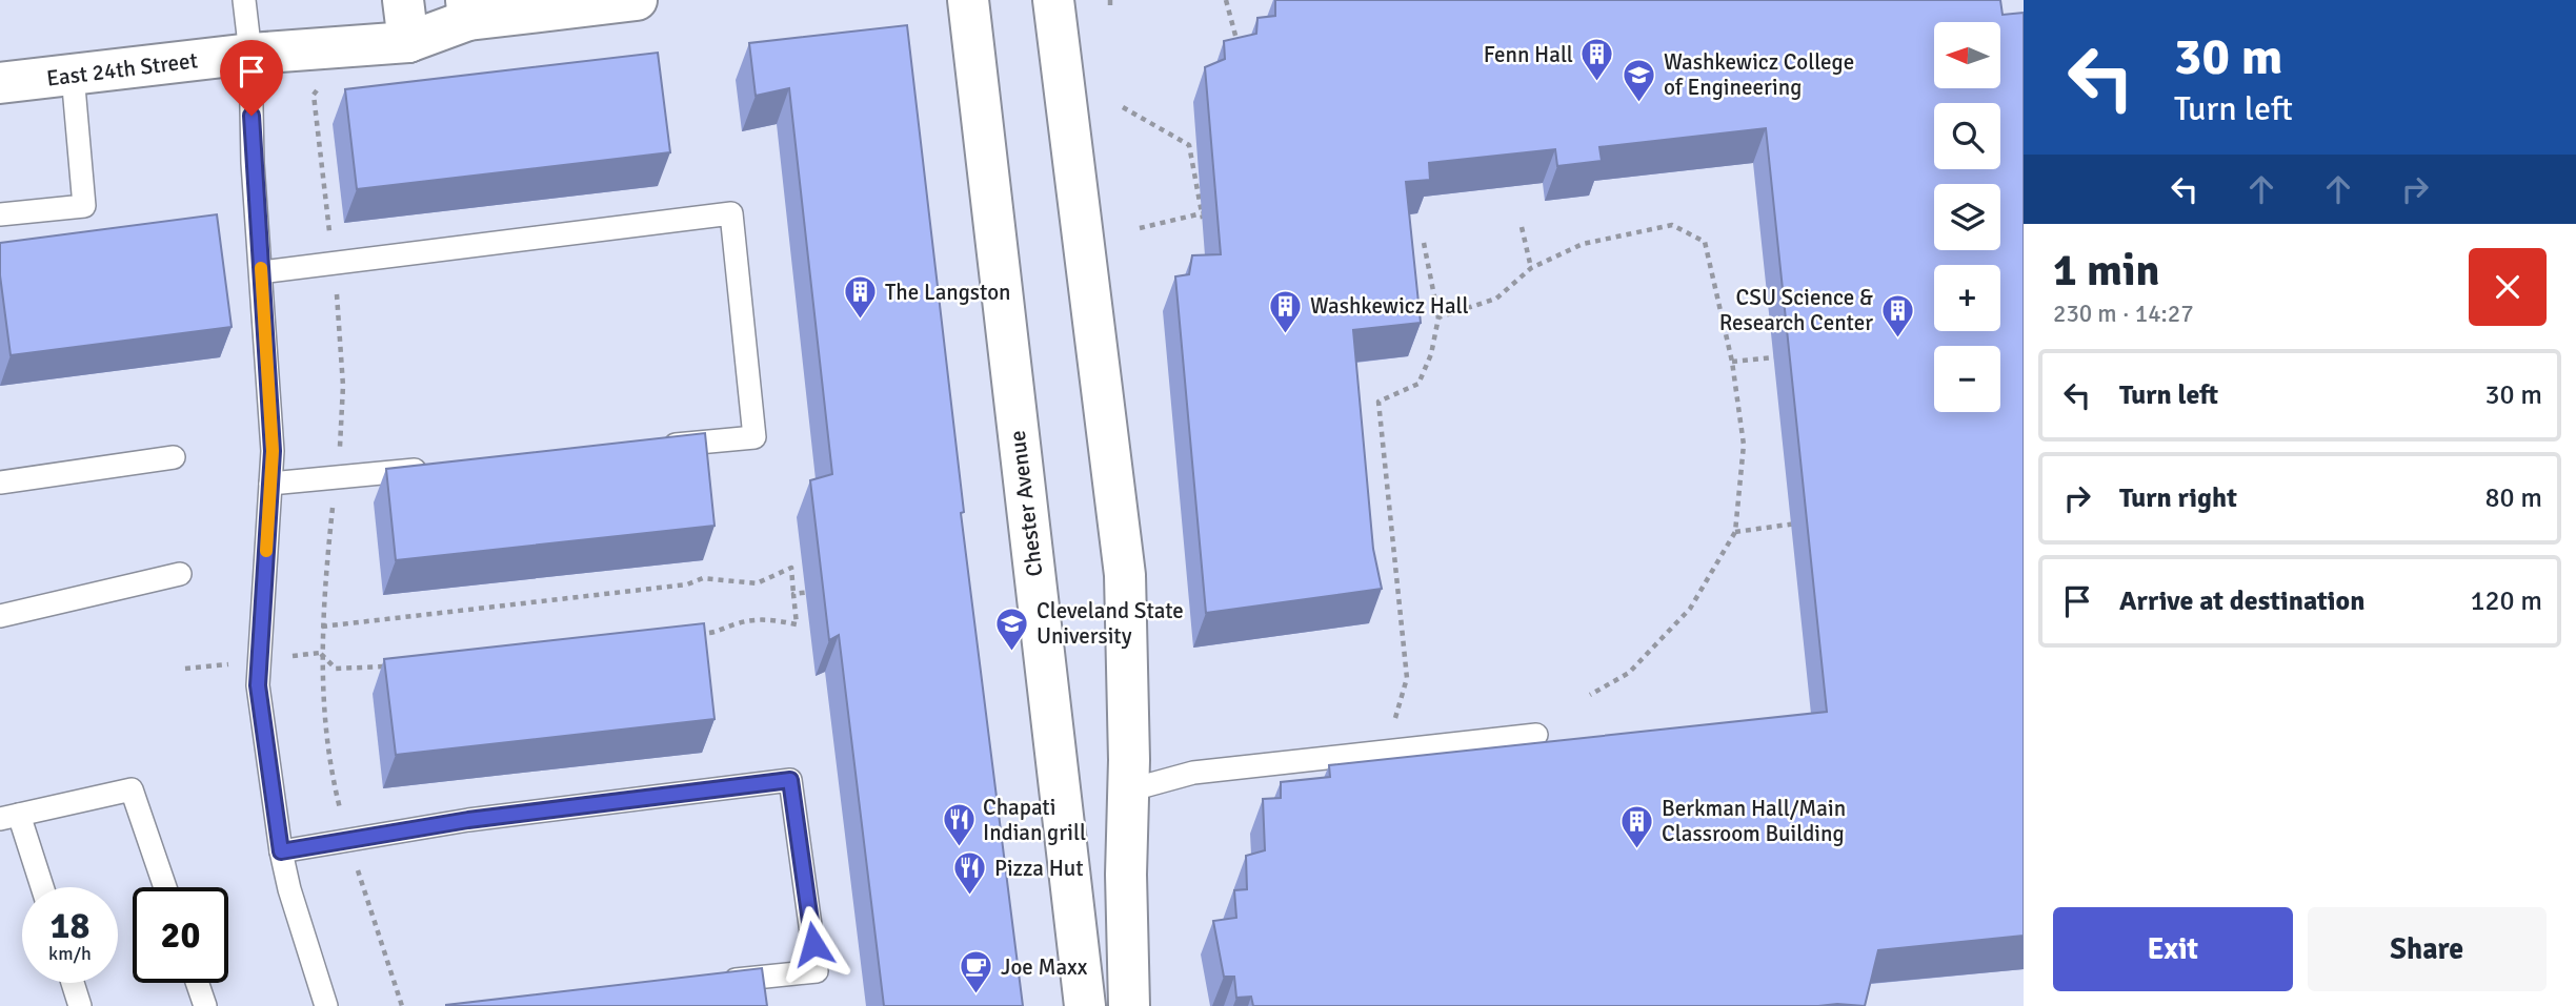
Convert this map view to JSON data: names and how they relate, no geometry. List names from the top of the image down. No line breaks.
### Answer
{"streets":{"main road":["East 24th Street","Chester Avenue"]},"places":{"building":["Fenn Hall","The Langston","Washkewicz Hall","CSU Science & Research Center","Berkman Hall/Main Classroom Building"],"school or university":["Washkewicz College of Engineering","Cleveland State University"],"restaurant":["Chapati Indian grill","Pizza Hut"],"cafe":["Joe Maxx"]},"north":"left","page":{"turn":["30 m","Turn left"],"map_buttons":["+","−"],"heading":["1 min","230 m · 14:27"],"list":[{"name":"Turn left","value":"30 m"},{"name":"Turn right","value":"80 m"},{"name":"Arrive at destination","value":"120 m"}],"speed":"18 km/h","limit":"20","buttons":["Exit","Share"]}}
